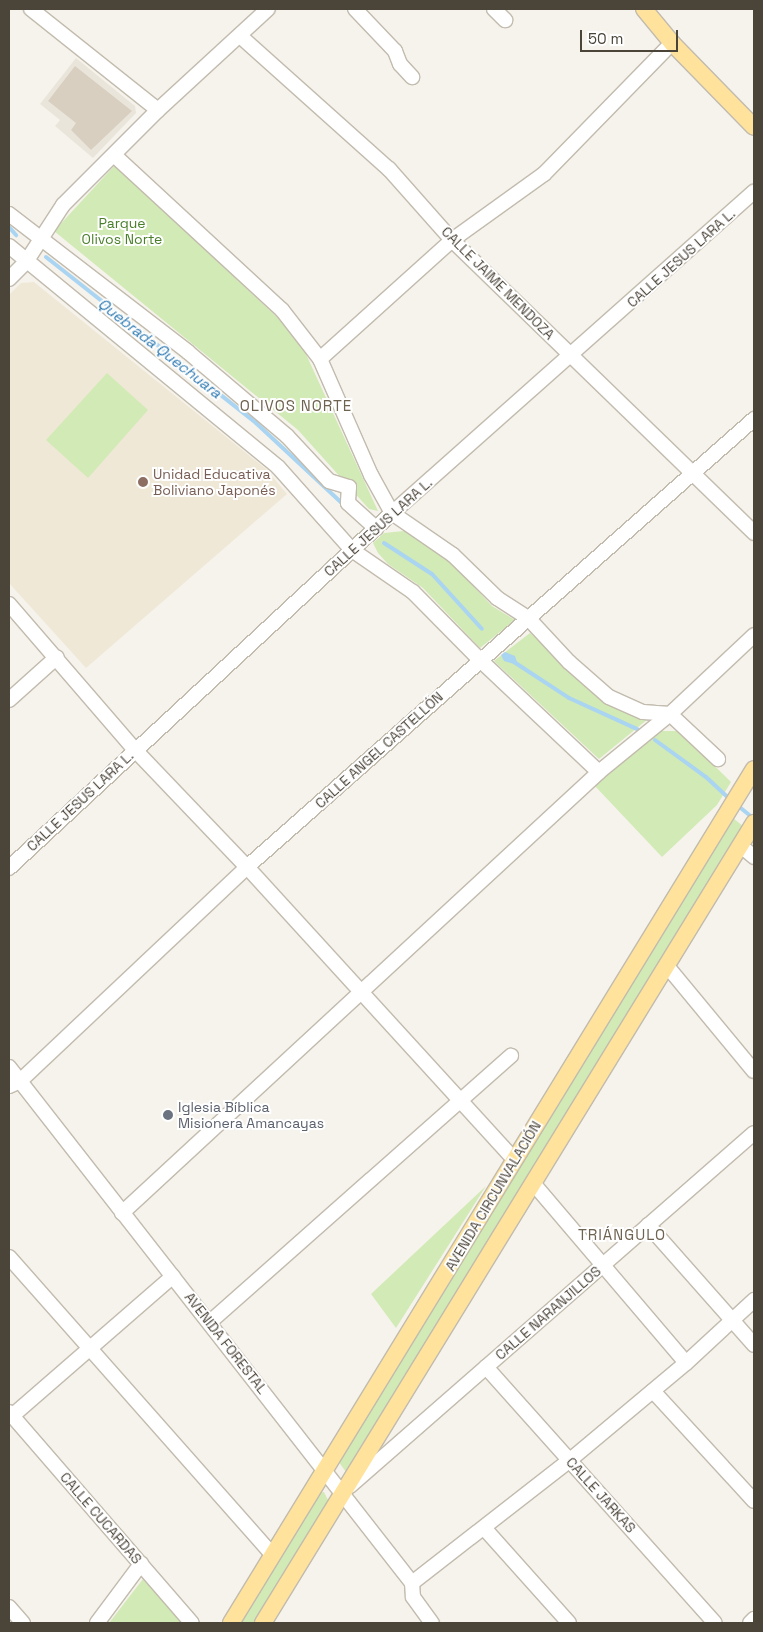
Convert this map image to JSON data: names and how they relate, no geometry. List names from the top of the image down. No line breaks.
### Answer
{"streets":{"main road":["AVENIDA CIRCUNVALACIÓN"],"street":["CALLE JESUS LARA L.","CALLE JAIME MENDOZA","CALLE ANGEL CASTELLÓN","CALLE NARANJILLOS","AVENIDA FORESTAL","CALLE JARKAS","CALLE CUCARDAS"]},"crossings":[["CALLE JESUS LARA L.","CALLE JAIME MENDOZA"],["CALLE JAIME MENDOZA","CALLE ANGEL CASTELLÓN"],["CALLE ANGEL CASTELLÓN","AVENIDA FORESTAL"],["AVENIDA CIRCUNVALACIÓN","CALLE NARANJILLOS"],["AVENIDA CIRCUNVALACIÓN","AVENIDA FORESTAL"],["CALLE NARANJILLOS","AVENIDA FORESTAL"],["CALLE NARANJILLOS","CALLE JARKAS"]],"districts":["OLIVOS NORTE","TRIÁNGULO"],"water":["Quebrada Quechuara"],"parks":["Parque Olivos Norte"],"places":["Unidad Educativa Boliviano Japonés","Iglesia Bíblica Misionera Amancayas"],"scale_bar":"50 m"}
